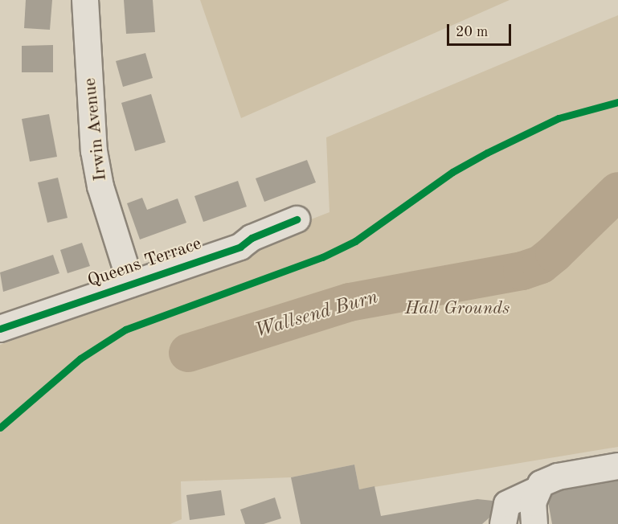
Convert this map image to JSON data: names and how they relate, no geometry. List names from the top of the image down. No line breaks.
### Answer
{"streets":{"street":["Irwin Avenue","Queens Terrace"]},"crossings":[["Irwin Avenue","Queens Terrace"]],"water":["Wallsend Burn"],"parks":["Hall Grounds"],"scale_bar":"20 m"}
